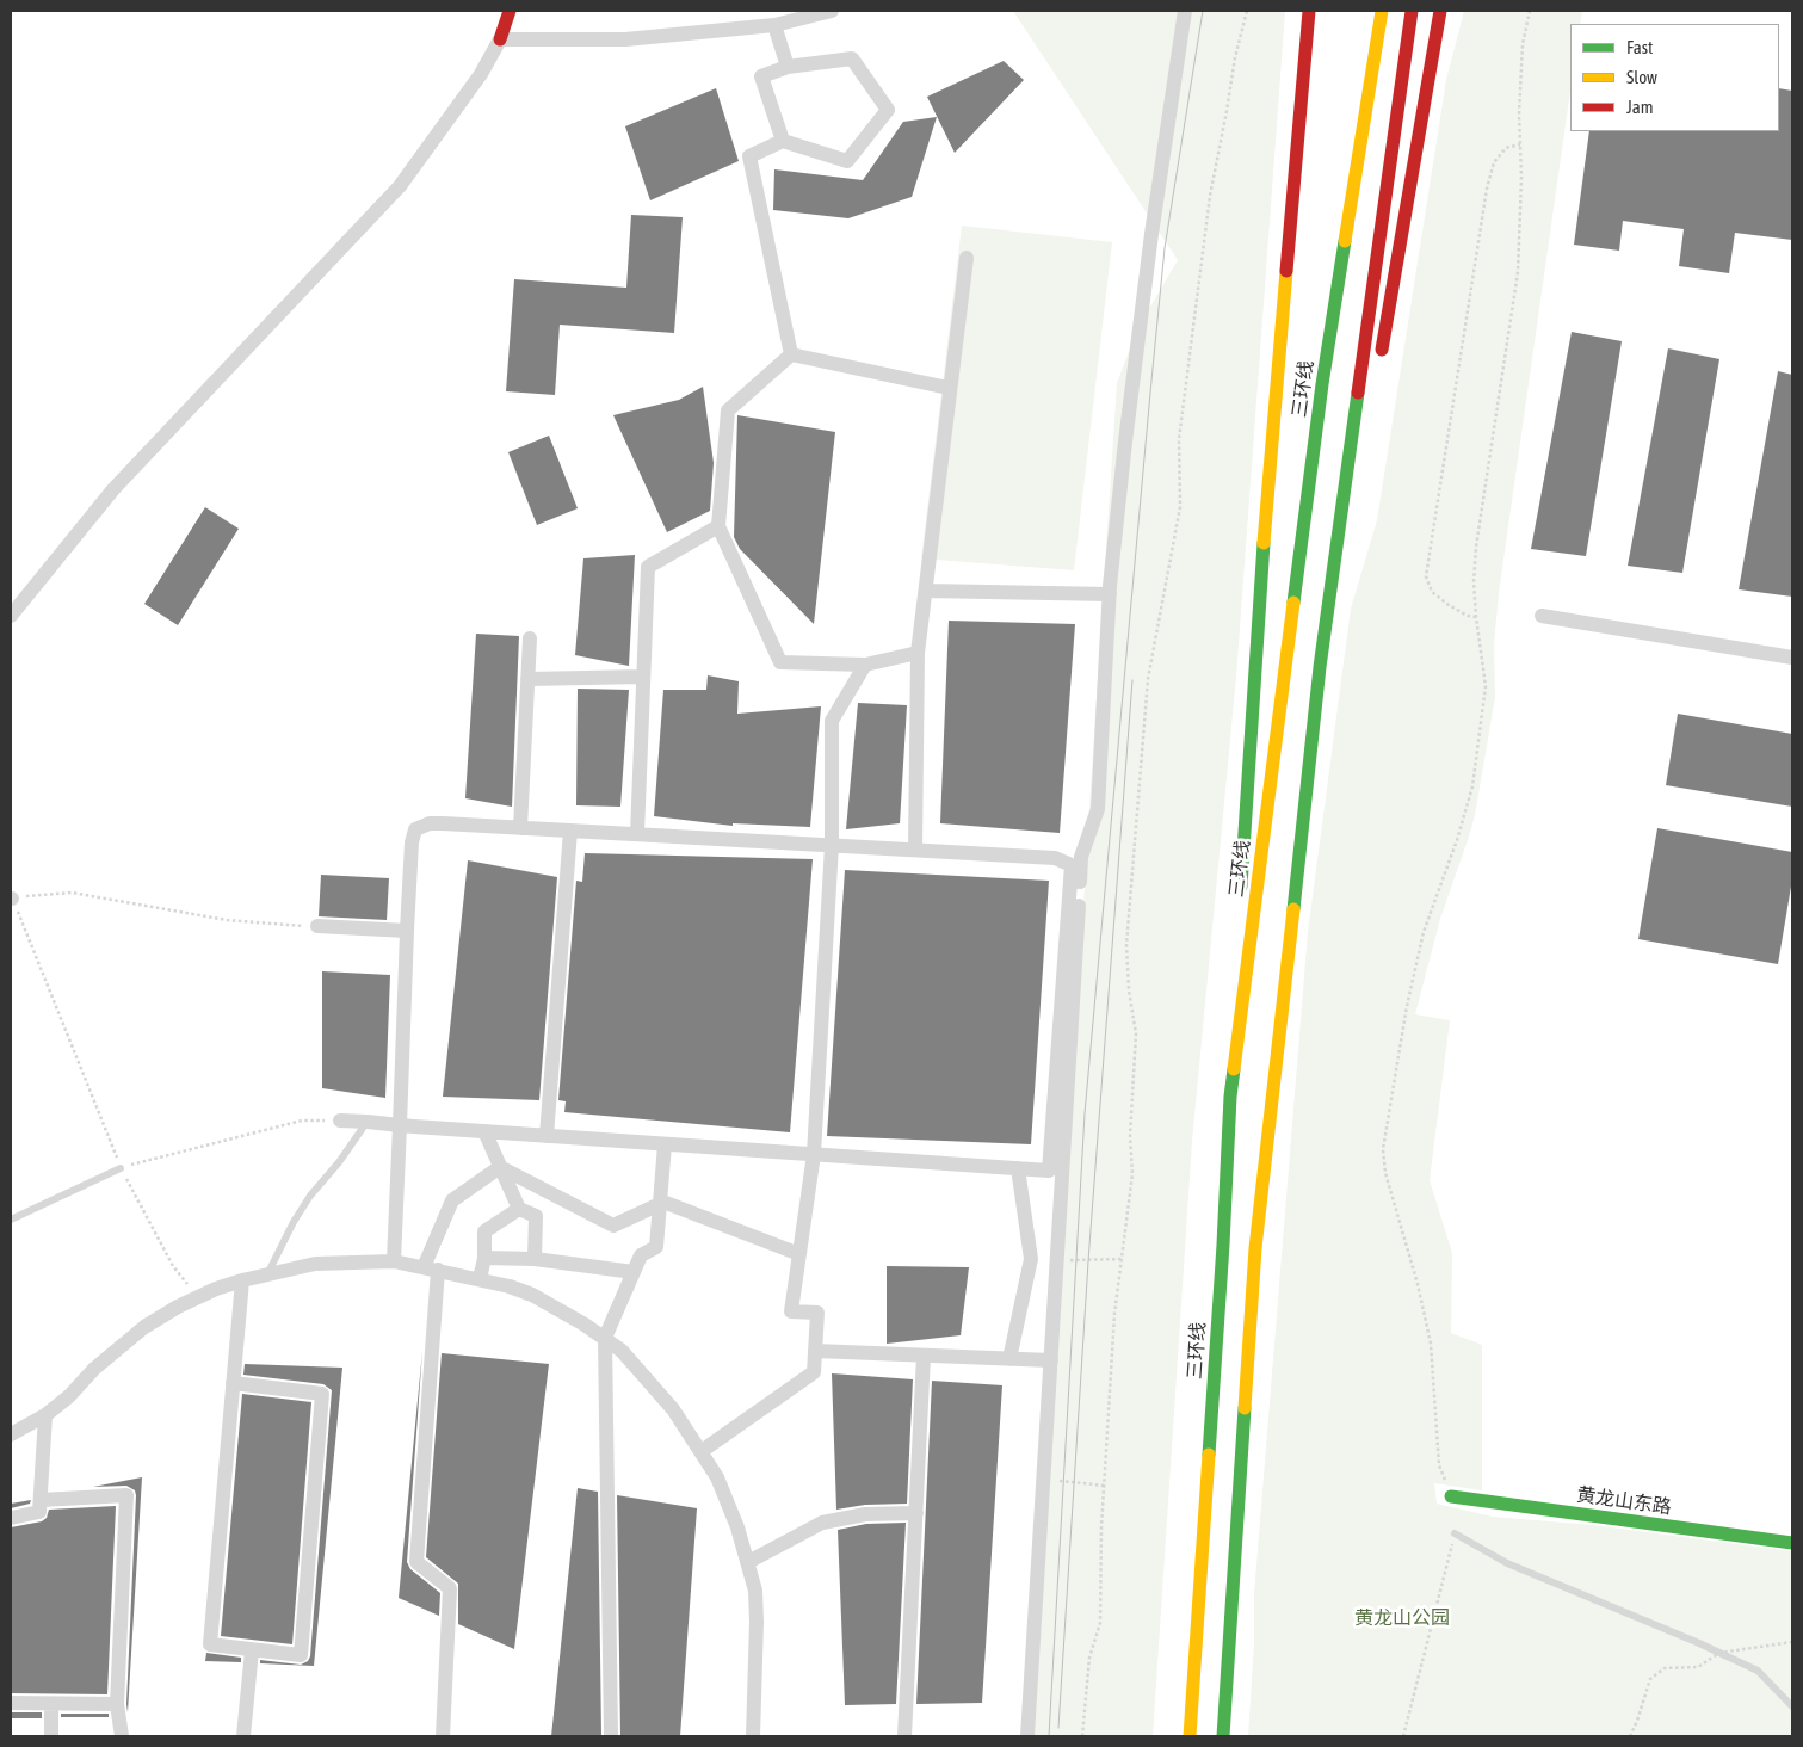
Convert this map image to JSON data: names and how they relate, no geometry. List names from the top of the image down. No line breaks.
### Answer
{"streets":{"main road":["三环线","黄龙山东路"]},"parks":["黄龙山公园"],"legend":["Fast","Slow","Jam"]}
